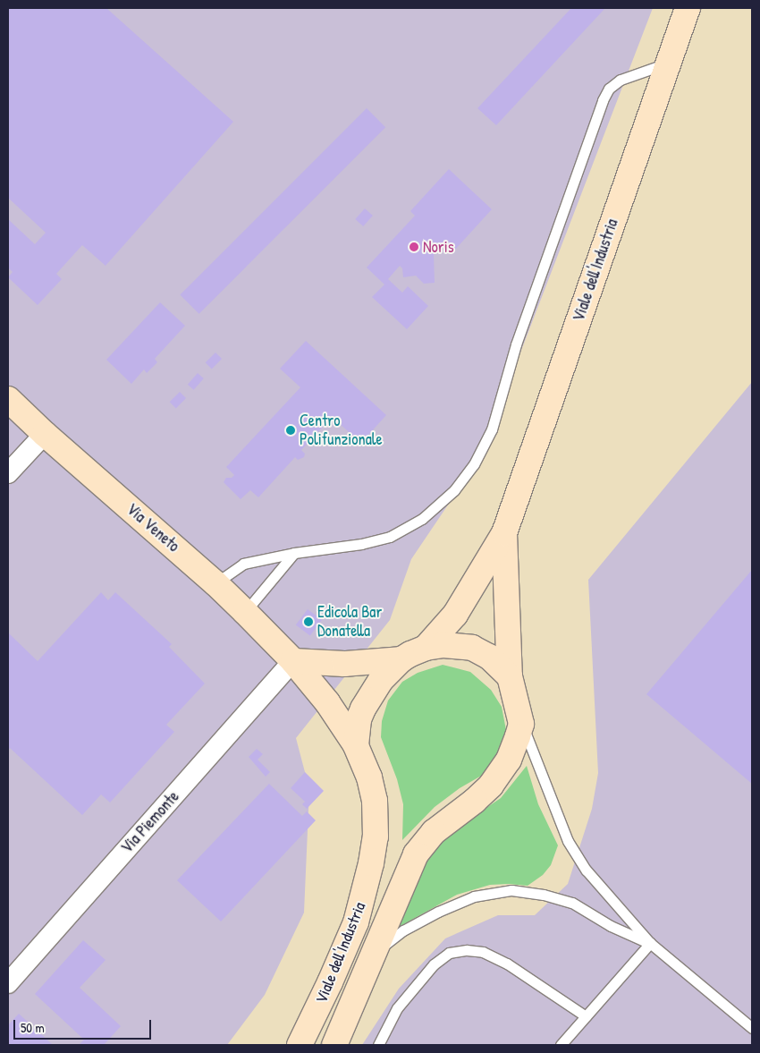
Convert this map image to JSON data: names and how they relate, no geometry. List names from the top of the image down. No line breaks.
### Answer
{"streets":{"main road":["Viale dell'Industria","Via Veneto"],"street":["Via Piemonte"]},"crossings":[["Viale dell'Industria","Via Veneto"],["Via Veneto","Via Piemonte"]],"places":["Noris","Centro Polifunzionale","Edicola Bar Donatella"],"scale_bar":"50 m"}
